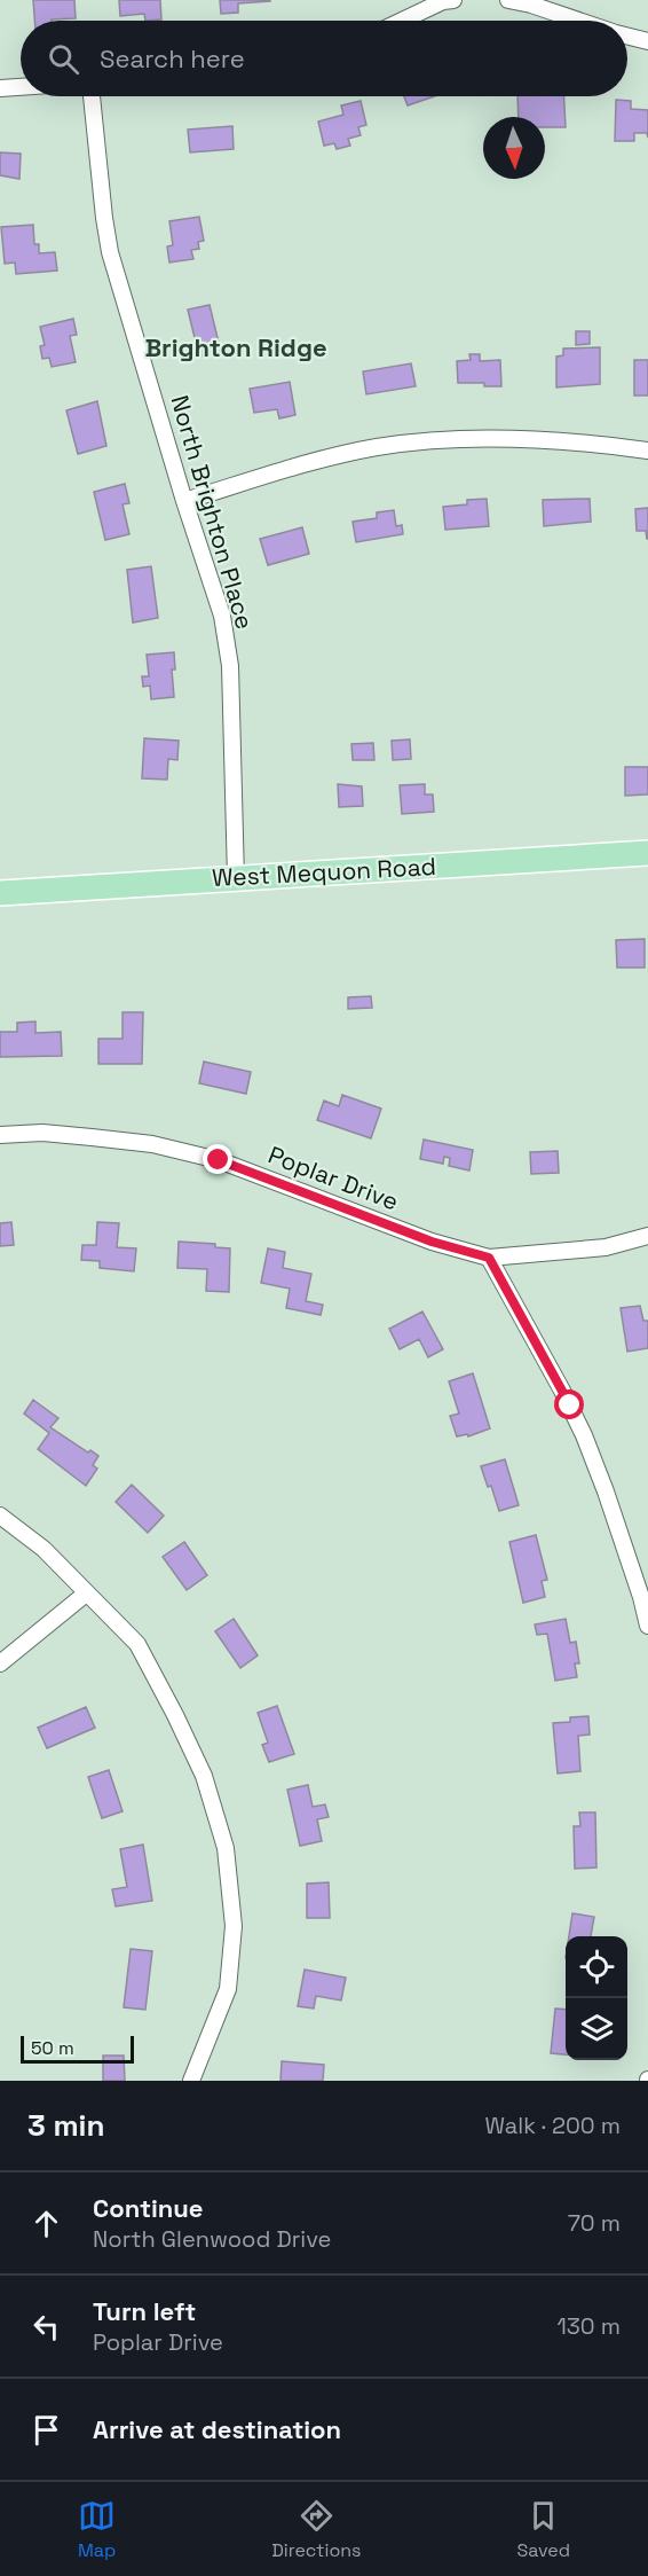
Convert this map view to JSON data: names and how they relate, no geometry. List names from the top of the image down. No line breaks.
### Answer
{"streets":{"main road":["West Mequon Road"],"street":["North Brighton Place","Poplar Drive"]},"crossings":[["North Brighton Place","West Mequon Road"]],"districts":["Brighton Ridge"],"scale_bar":"50 m","north":"bottom","page":{"search":"Search here","scale":"50 m","heading":["3 min","Walk · 200 m"],"list":[["Continue","North Glenwood Drive","70 m"],["Turn left","Poplar Drive","130 m"],"Arrive at destination"],"nav":["Map","Directions","Saved"]}}
